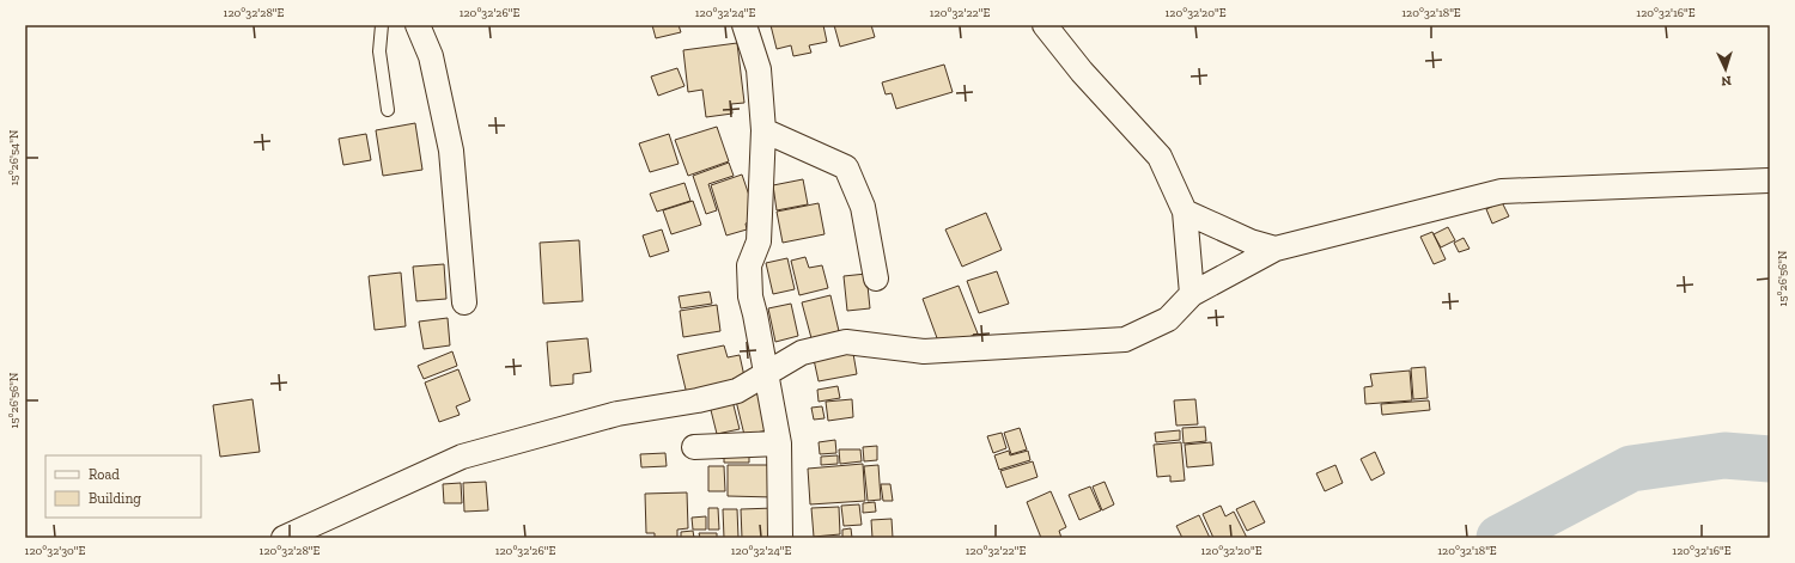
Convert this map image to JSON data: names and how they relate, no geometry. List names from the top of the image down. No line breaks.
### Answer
{"legend":["Road","Building"],"north":"bottom","coordinates":["120°32'28\"E","120°32'26\"E","120°32'24\"E","120°32'22\"E","120°32'20\"E","120°32'18\"E","120°32'16\"E","15°26'54\"N","15°26'56\"N","120°32'30\"E"]}
